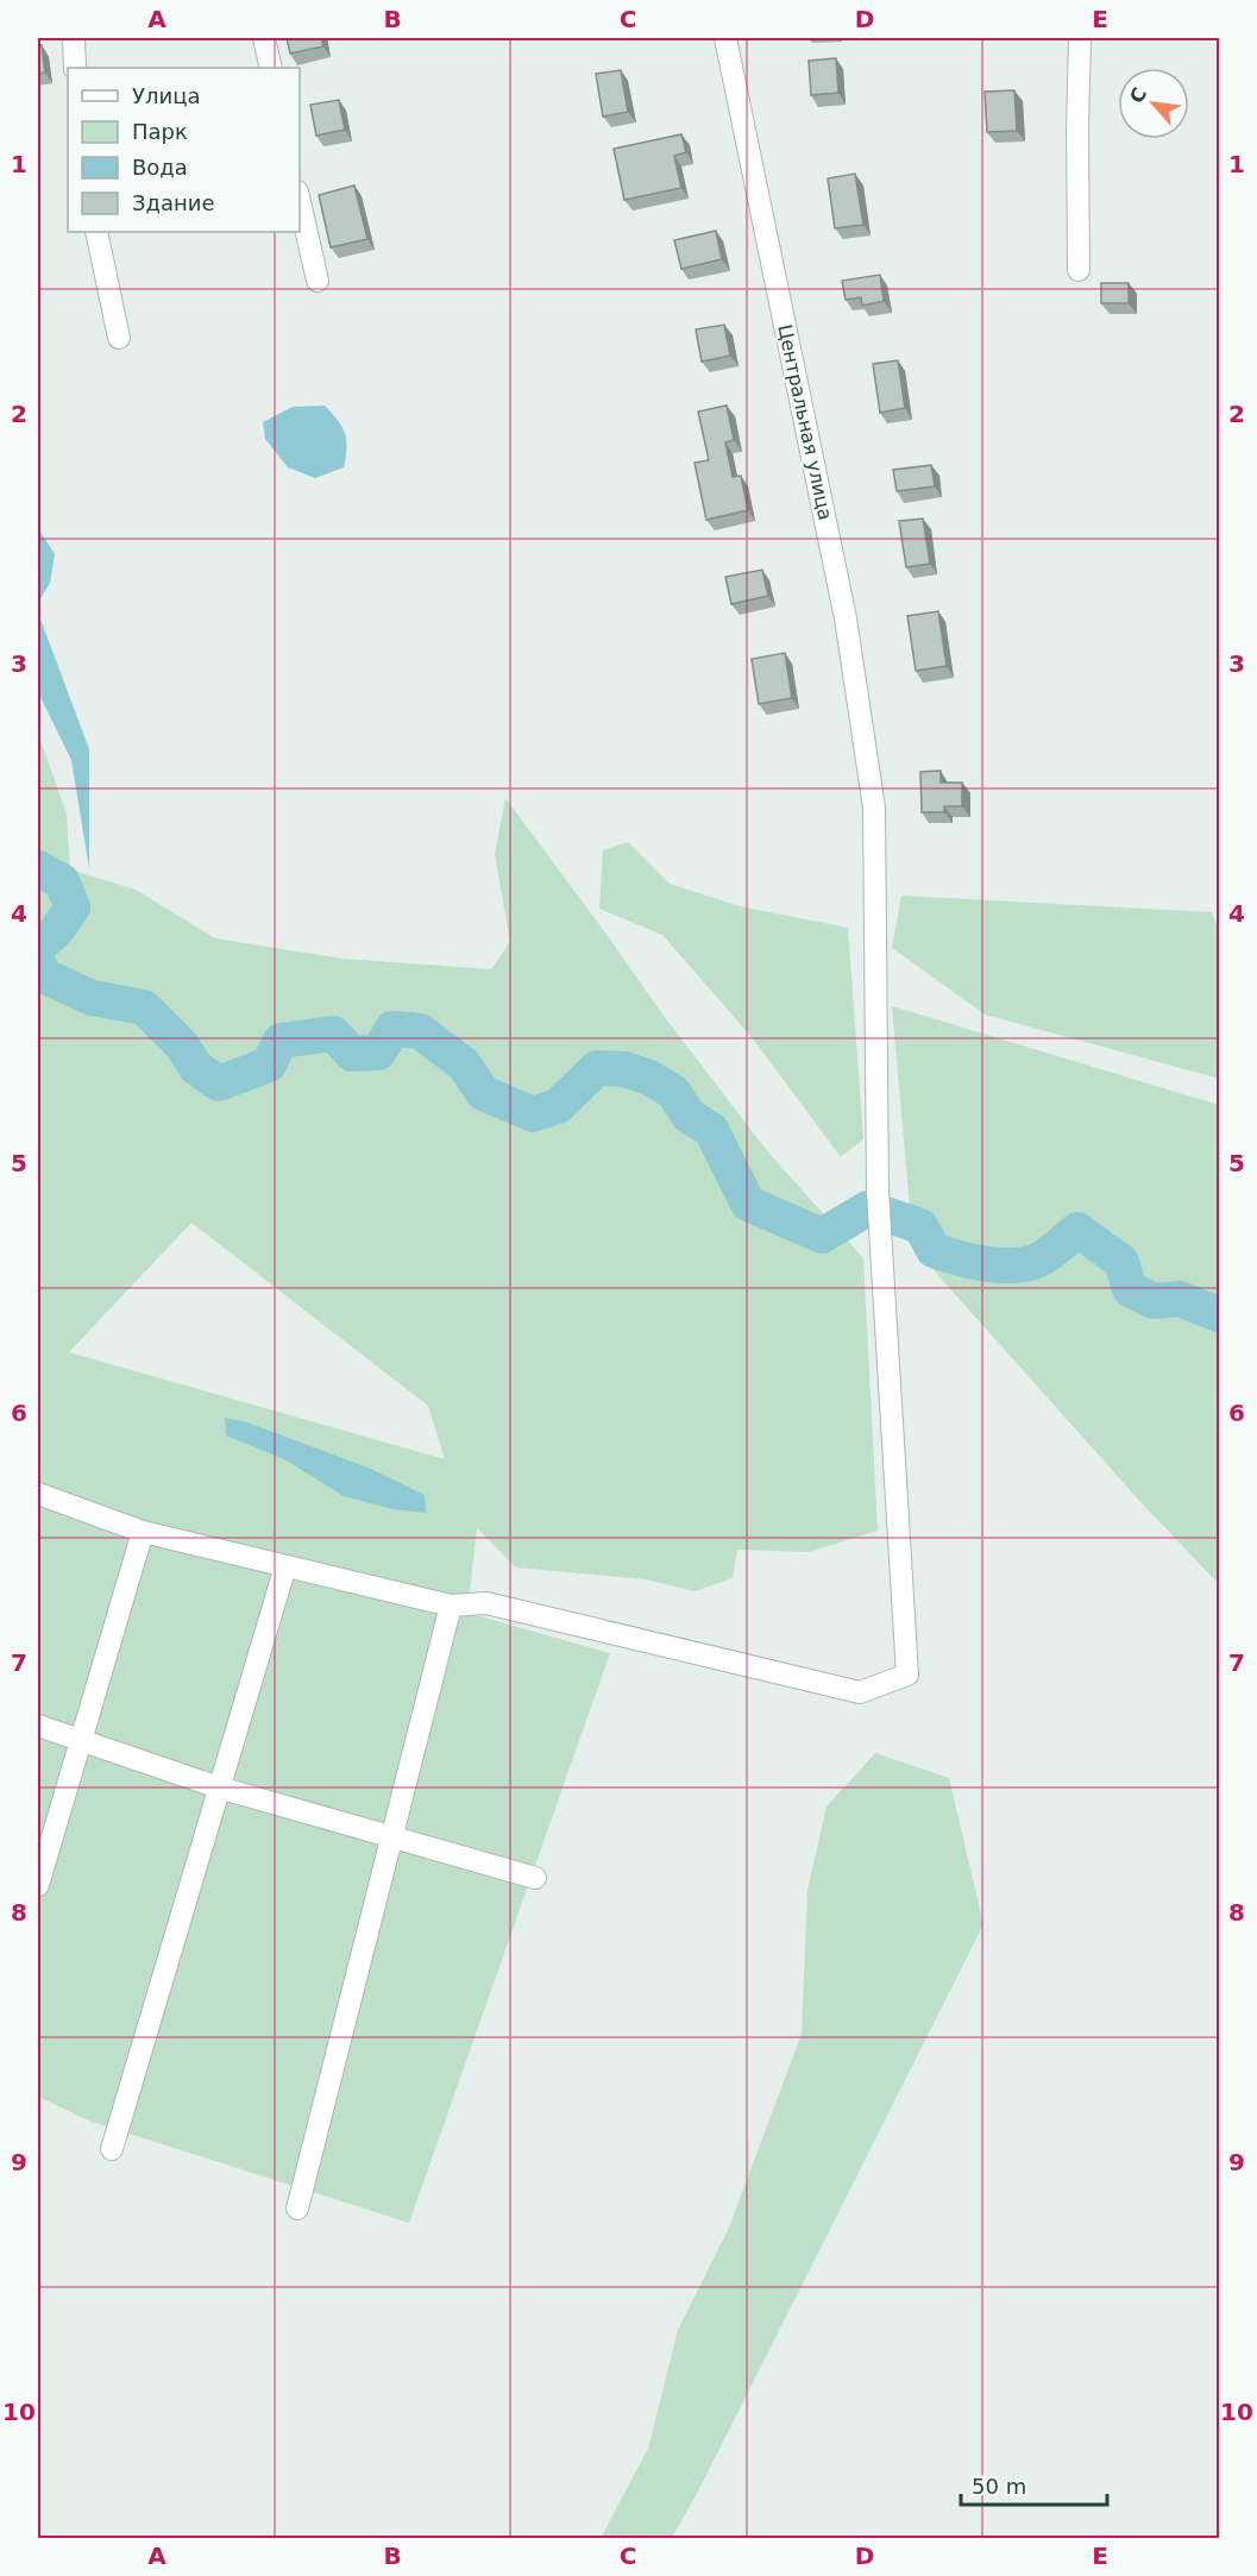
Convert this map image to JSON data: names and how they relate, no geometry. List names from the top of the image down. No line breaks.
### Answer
{"streets":{"street":["Центральная улица"]},"legend":["Улица","Парк","Вода","Здание"],"scale_bar":"50 m","north":"top left","grid":{"columns":["A","B","C","D","E"],"rows":["1","2","3","4","5","6","7","8","9","10"]}}
